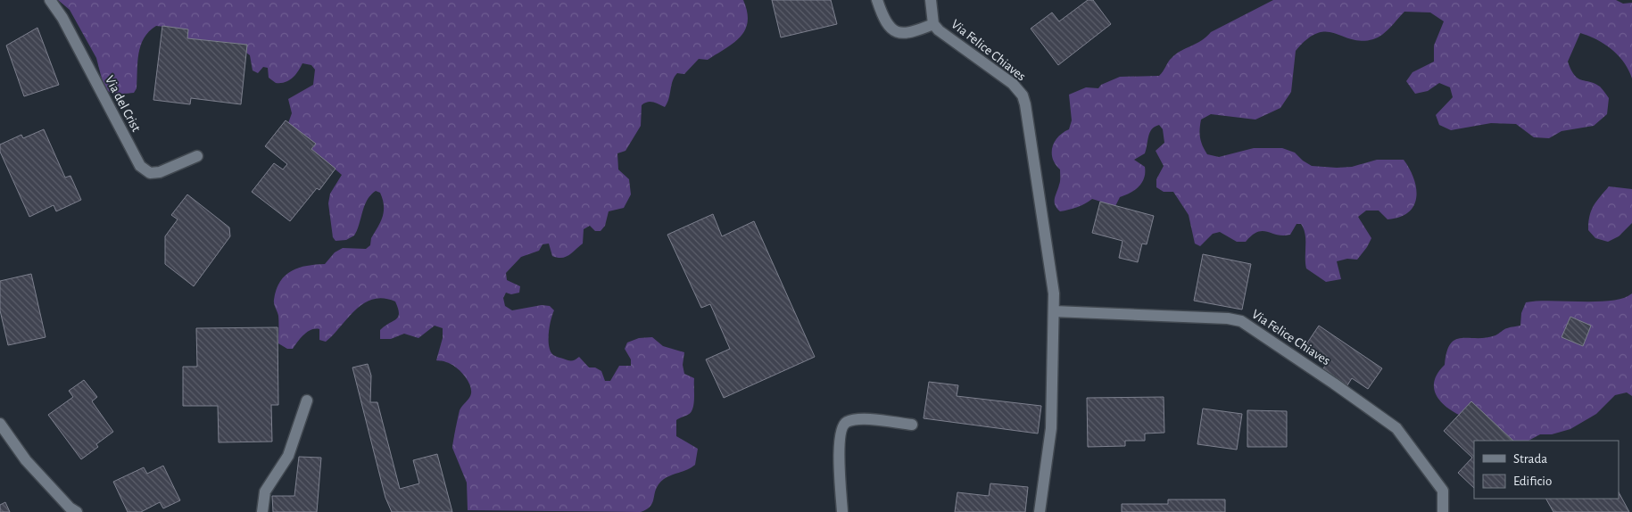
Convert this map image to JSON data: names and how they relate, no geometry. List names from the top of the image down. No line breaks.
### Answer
{"streets":{"street":["Via Felice Chiaves","Via del Crist"]},"legend":["Strada","Edificio"]}
